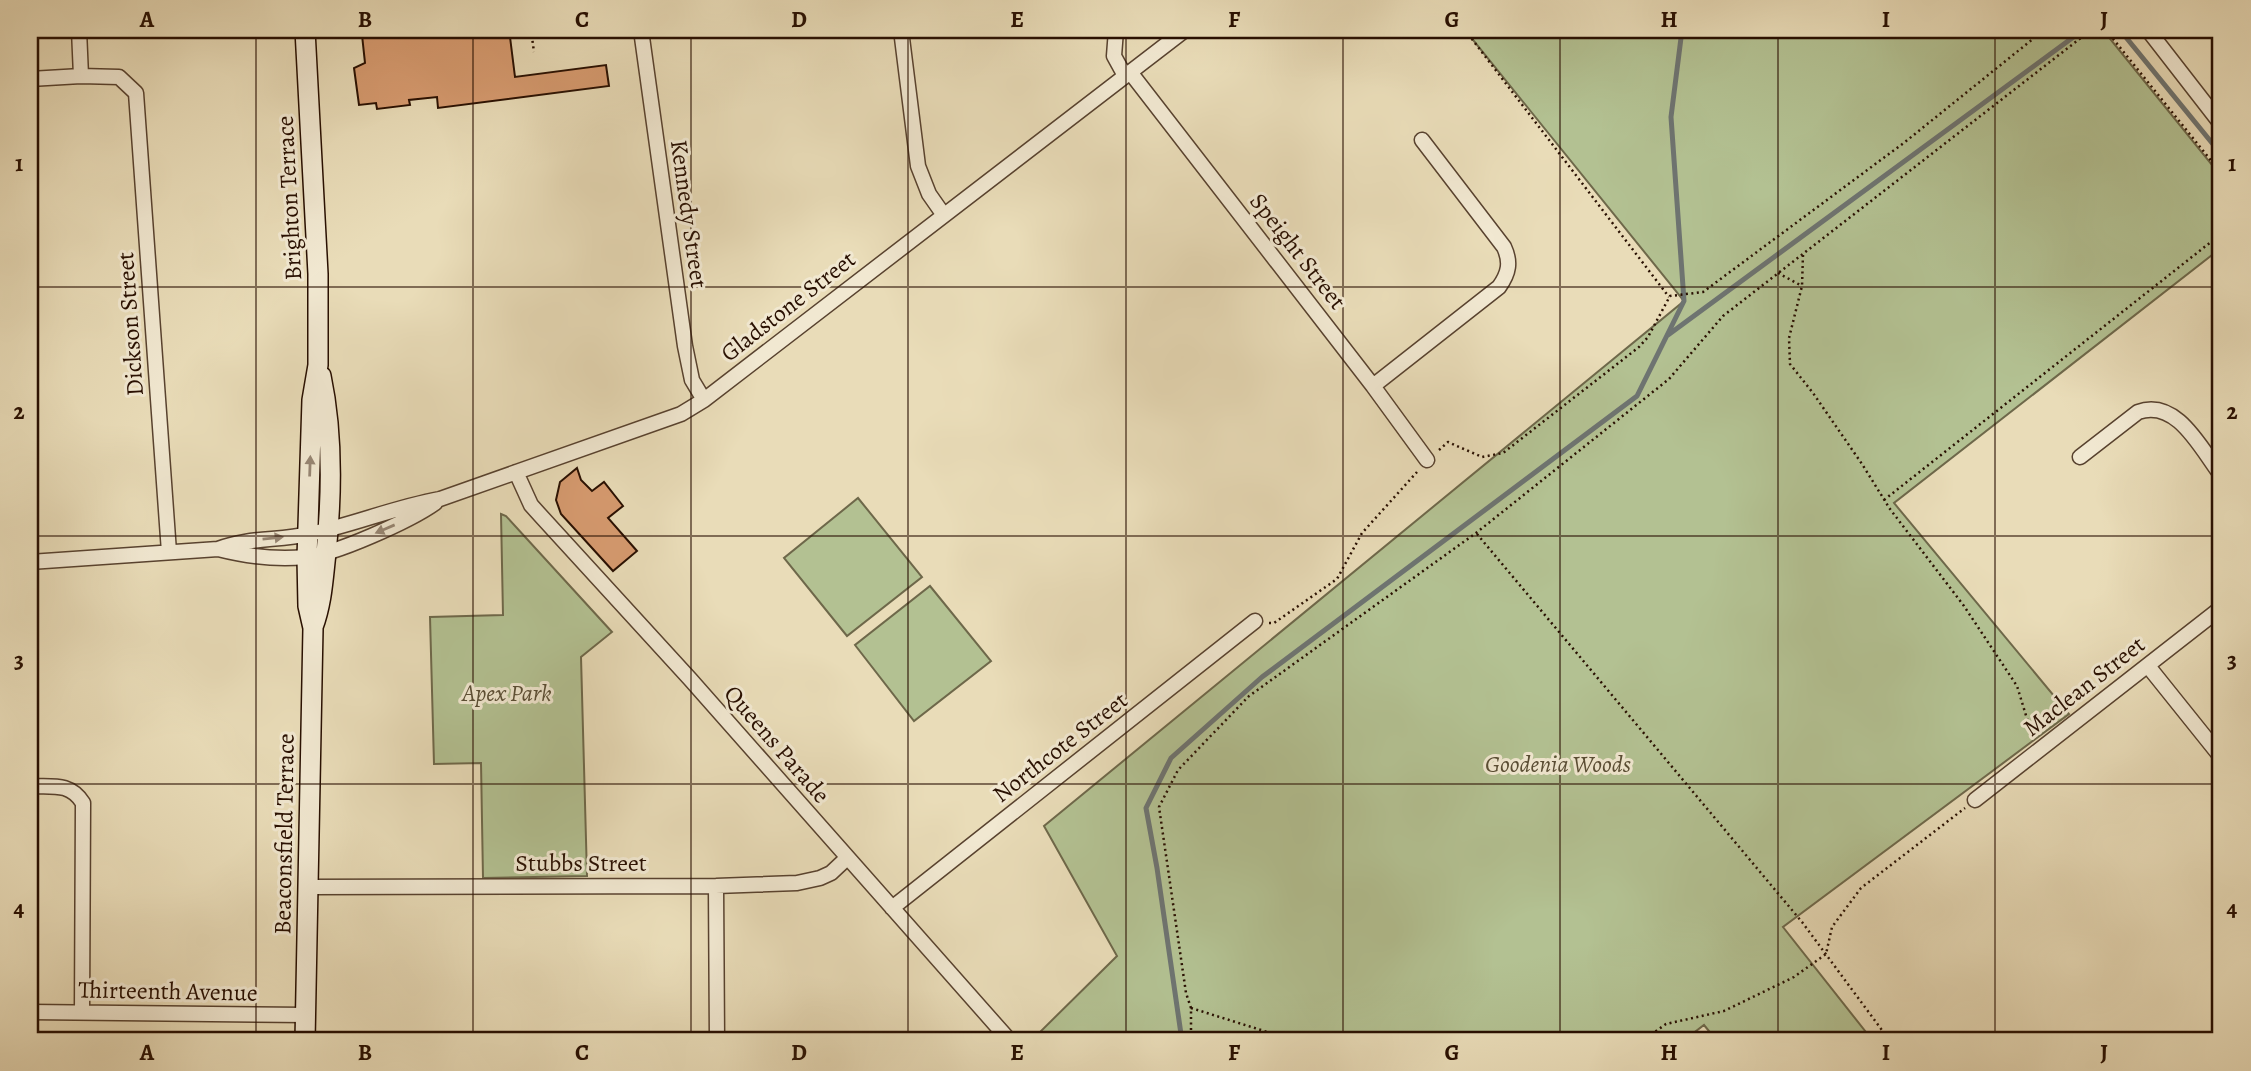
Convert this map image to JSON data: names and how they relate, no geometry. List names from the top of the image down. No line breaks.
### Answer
{"streets":{"main road":["Brighton Terrace","Beaconsfield Terrace"],"street":["Kennedy Street","Speight Street","Gladstone Street","Dickson Street","Maclean Street","Queens Parade","Northcote Street","Stubbs Street","Thirteenth Avenue"]},"crossings":[["Brighton Terrace","Gladstone Street"],["Brighton Terrace","Beaconsfield Terrace"],["Kennedy Street","Gladstone Street"],["Speight Street","Gladstone Street"],["Gladstone Street","Queens Parade"],["Gladstone Street","Beaconsfield Terrace"],["Queens Parade","Northcote Street"],["Queens Parade","Stubbs Street"],["Beaconsfield Terrace","Stubbs Street"],["Beaconsfield Terrace","Thirteenth Avenue"]],"parks":["Apex Park","Goodenia Woods"],"grid":{"columns":["A","B","C","D","E","F","G","H","I","J"],"rows":["1","2","3","4"]}}
